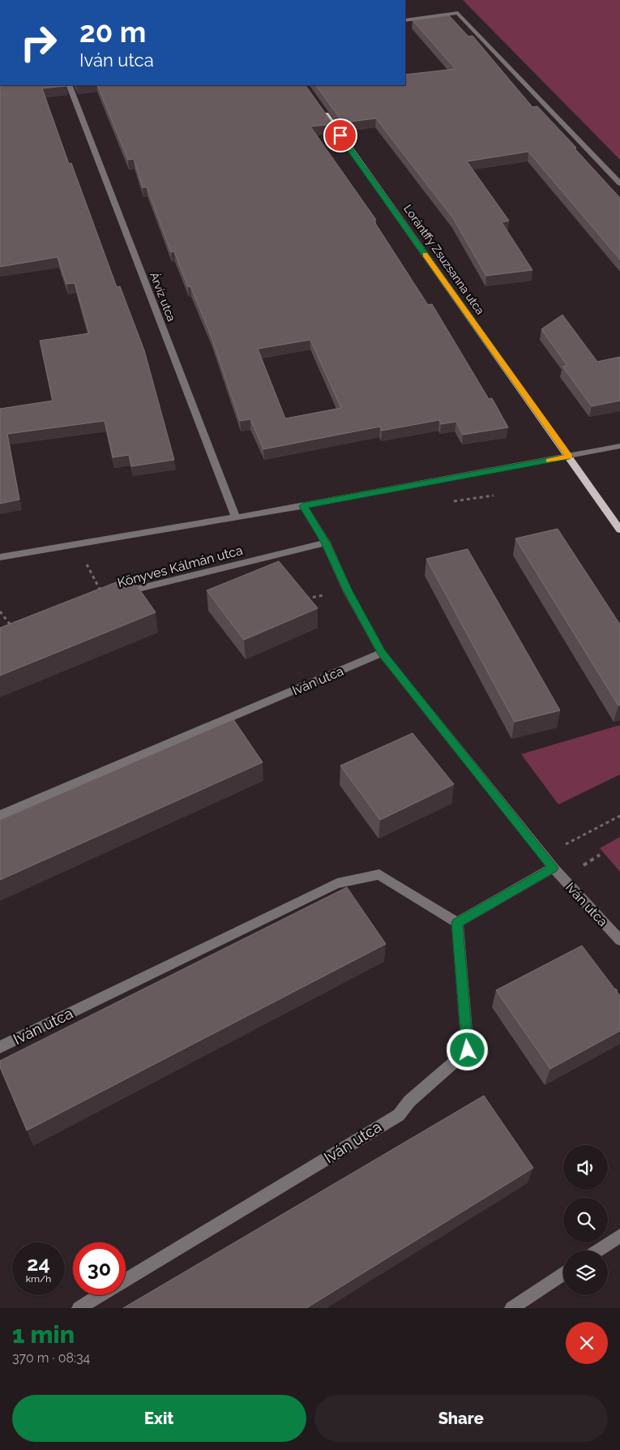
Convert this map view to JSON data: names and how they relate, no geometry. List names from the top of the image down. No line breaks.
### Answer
{"streets":{"main road":["Lorántffy Zsuzsanna utca"],"street":["Árvíz utca","Könyves Kálmán utca","Iván utca"]},"page":{"turn":["20 m","Iván utca"],"speed":"24 km/h","limit":"30","heading":["1 min","370 m · 08:34"],"buttons":["Exit","Share"]}}
